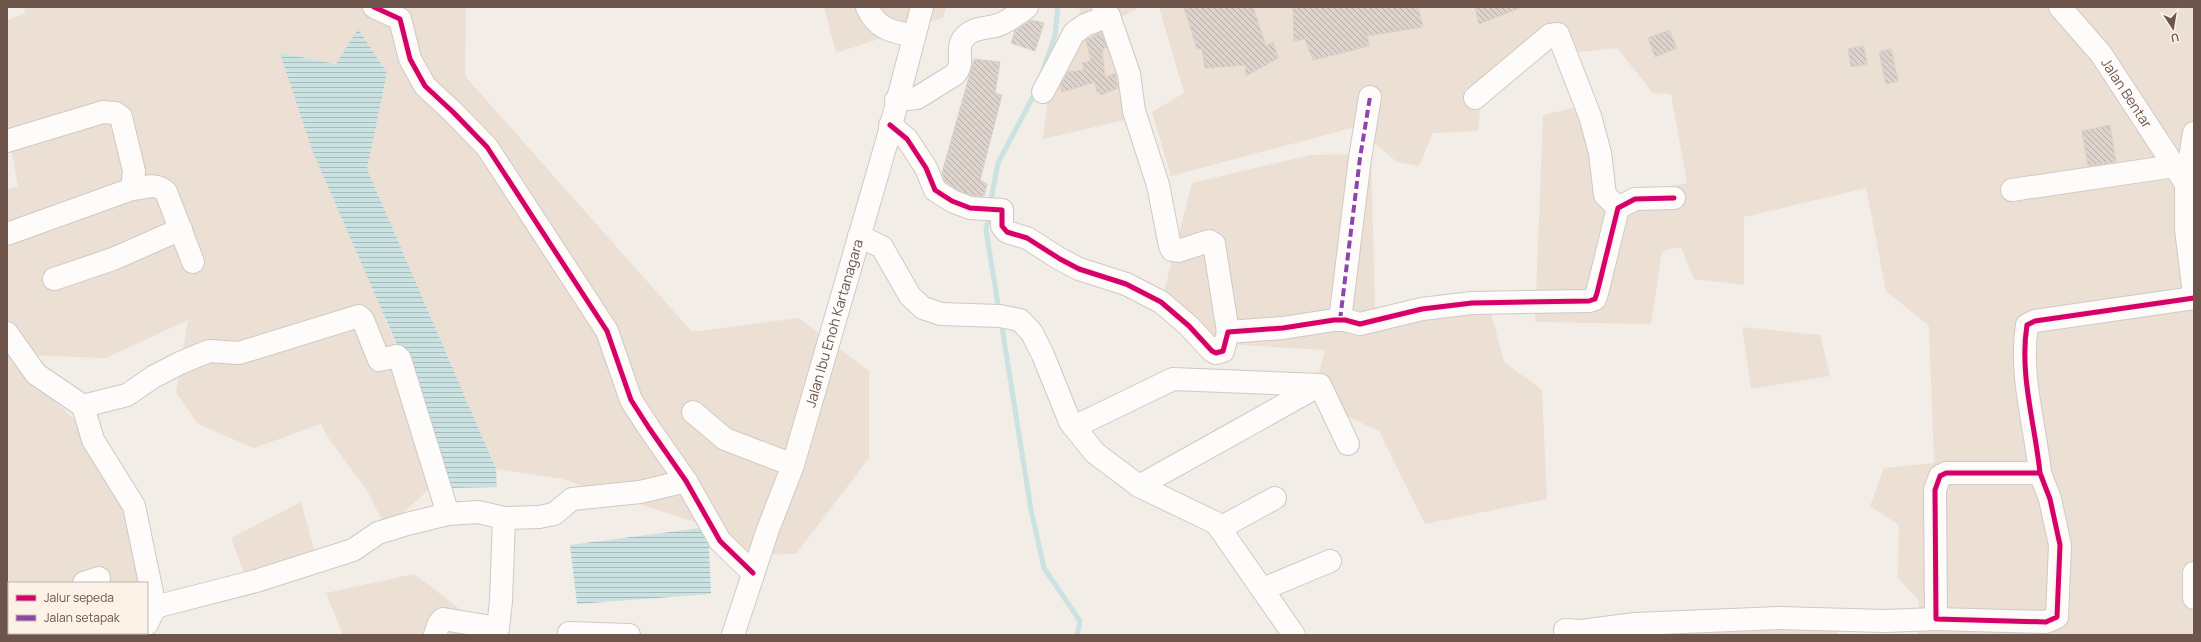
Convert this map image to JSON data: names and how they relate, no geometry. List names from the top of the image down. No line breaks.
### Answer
{"streets":{"street":["Jalan Bentar","Jalan Ibu Enoh Kartanagara"]},"legend":["Jalur sepeda","Jalan setapak"],"north":"bottom"}
